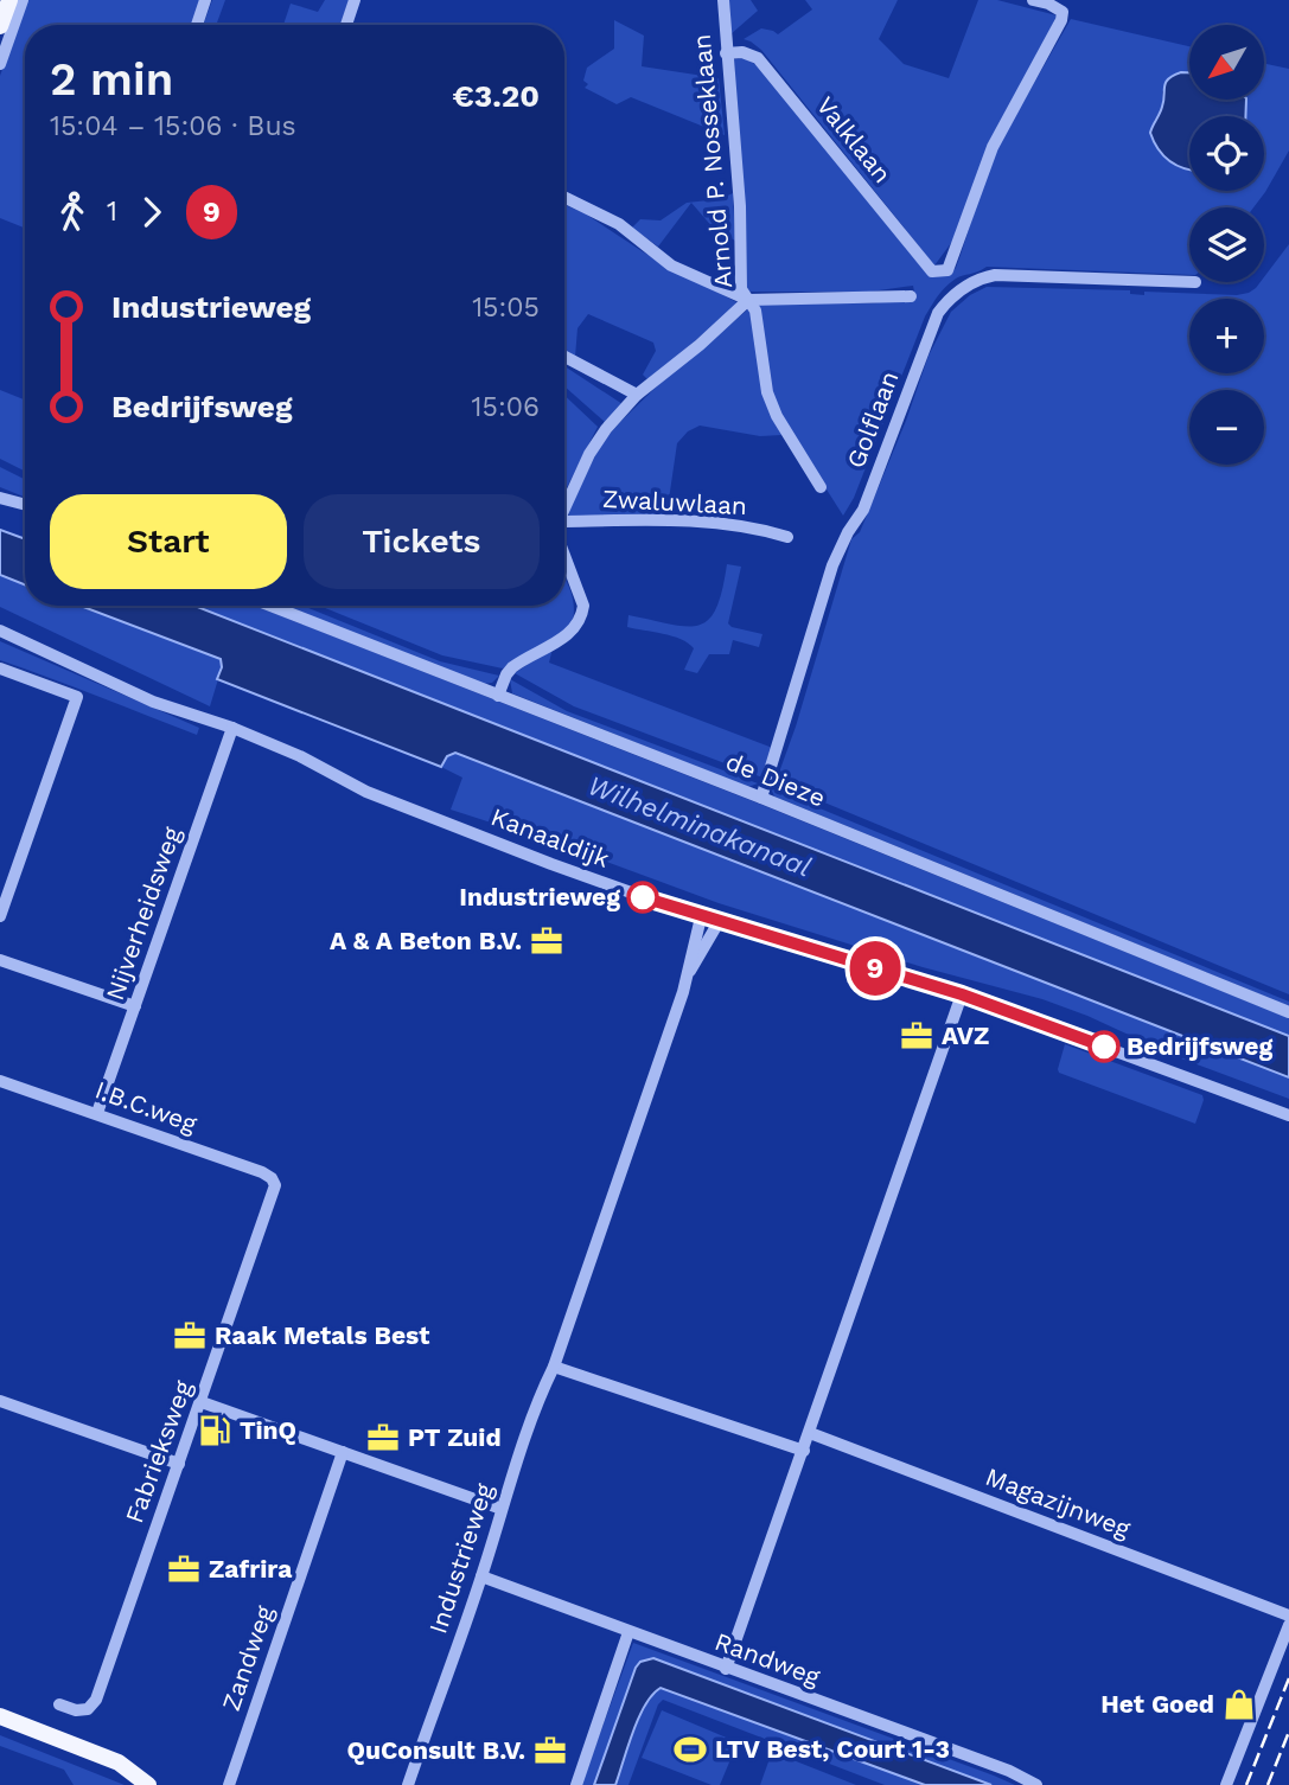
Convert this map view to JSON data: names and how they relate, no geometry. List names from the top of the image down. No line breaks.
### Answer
{"streets":{"street":["Valklaan","Arnold P. Nosseklaan","Golflaan","Zwaluwlaan","de Dieze","Kanaaldijk","Nijverheidsweg","I.B.C.weg","Fabrieksweg","Magazijnweg","Industrieweg","Zandweg","Randweg"]},"crossings":[["Valklaan","Arnold P. Nosseklaan"],["Golflaan","de Dieze"],["Kanaaldijk","Nijverheidsweg"],["Kanaaldijk","Industrieweg"],["Nijverheidsweg","I.B.C.weg"],["I.B.C.weg","Fabrieksweg"],["Industrieweg","Randweg"]],"water":["Wilhelminakanaal"],"places":{"other":["Industrieweg","Bedrijfsweg"],"office":["A & A Beton B.V.","AVZ","Raak Metals Best","PT Zuid","Zafrira","QuConsult B.V."],"fuel station":["TinQ"],"shop":["Het Goed"],"sports":["LTV Best, Court 1-3"]},"lines":["bus line 9"],"north":"bottom left","page":{"on_map":"9","map_buttons":["+","−"],"heading":["2 min","15:04 – 15:06 · Bus","€3.20"],"legs":["1","9"],"list":[{"name":"Industrieweg","value":"15:05"},{"name":"Bedrijfsweg","value":"15:06"}],"buttons":["Start","Tickets"]}}
